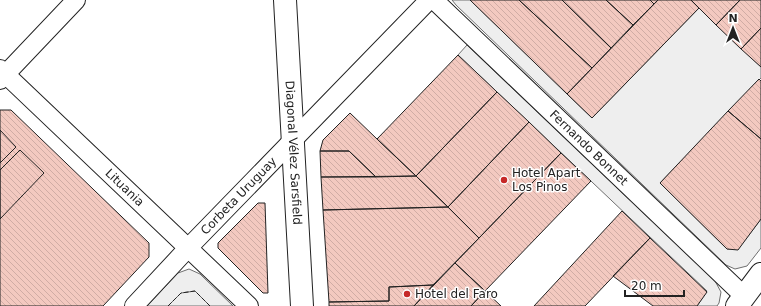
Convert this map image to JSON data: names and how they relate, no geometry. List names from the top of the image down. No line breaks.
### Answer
{"streets":{"main road":["Diagonal Vélez Sarsfield"],"street":["Fernando Bonnet","Lituania","Corbeta Uruguay"]},"crossings":[["Diagonal Vélez Sarsfield","Corbeta Uruguay"],["Lituania","Corbeta Uruguay"]],"places":["Hotel Apart Los Pinos","Hotel del Faro"],"scale_bar":"20 m","north":"top"}
